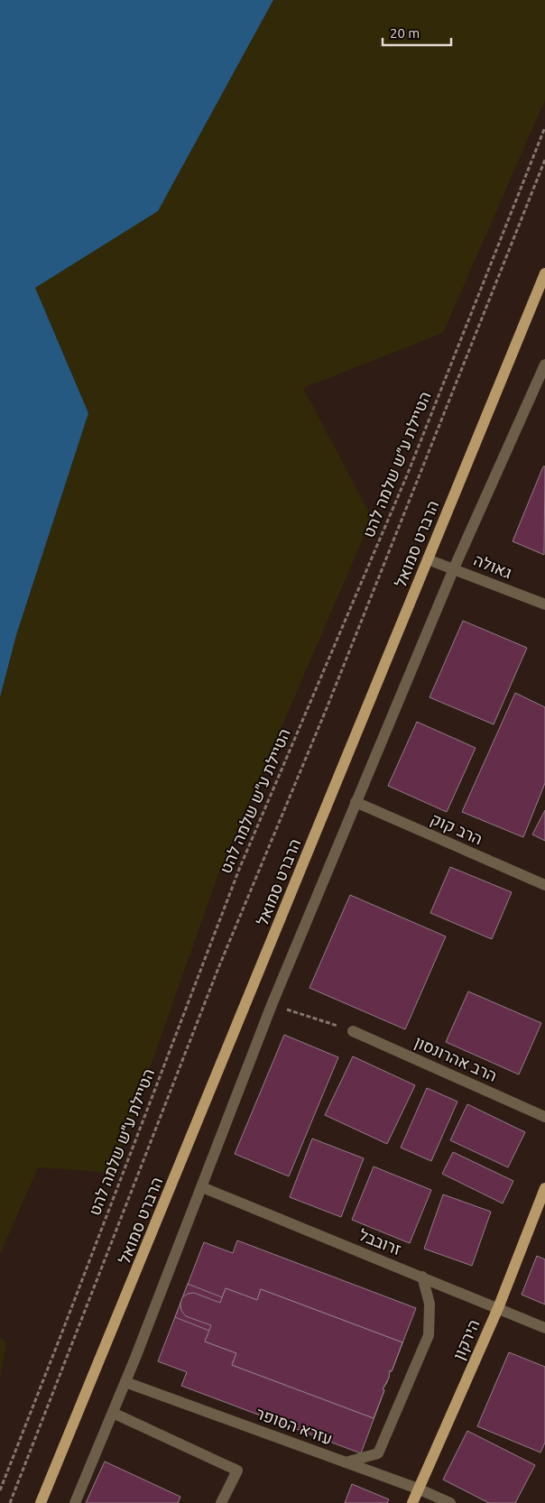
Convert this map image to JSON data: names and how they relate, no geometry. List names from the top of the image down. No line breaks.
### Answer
{"streets":{"main road":["הרברט סמואל","הירקון"],"street":["גאולה","הרב קוק","הרב אהרונסון","זרובבל","עזרא הסופר"],"path":["הטיילת ע״ש שלמה להט"]},"crossings":[["הרברט סמואל","גאולה"],["זרובבל","הירקון"],["הירקון","עזרא הסופר"]],"scale_bar":"20 m"}
